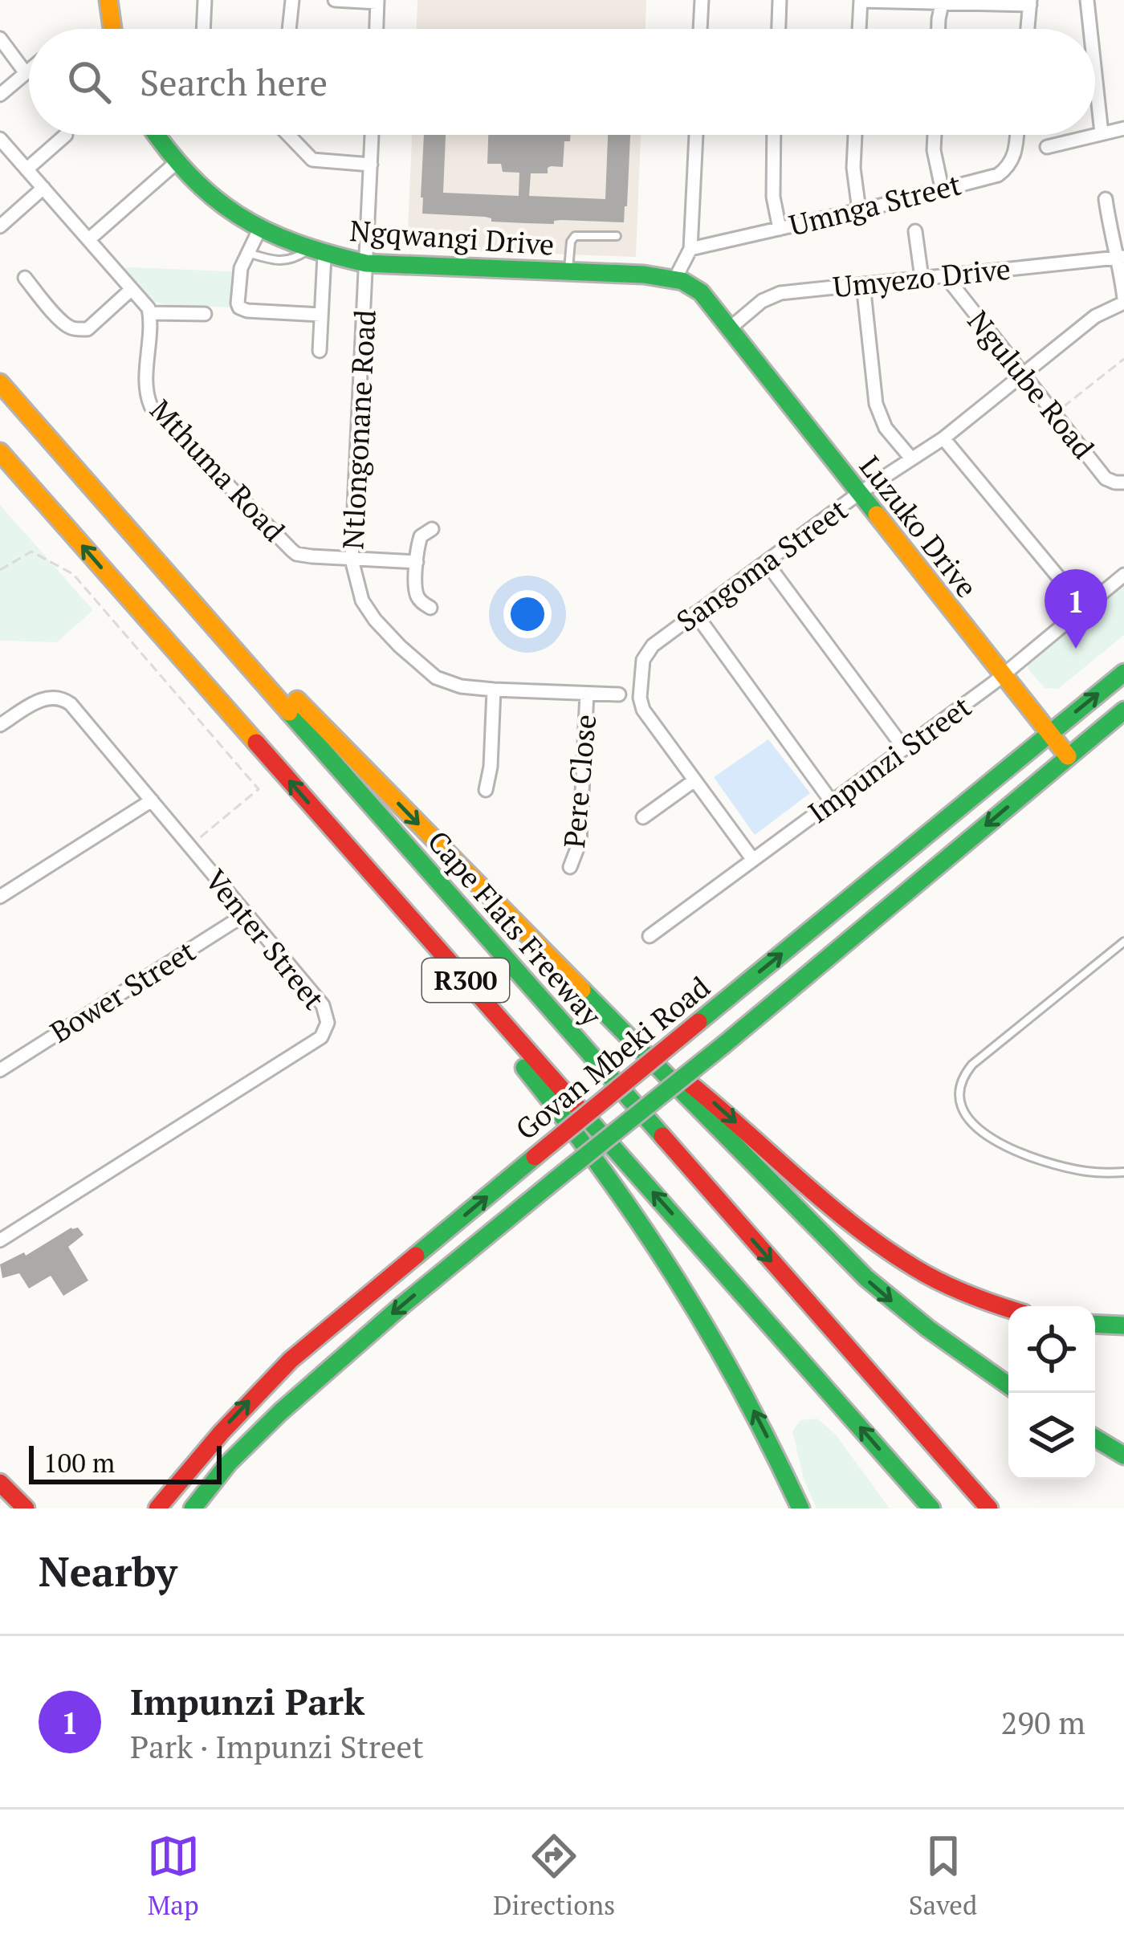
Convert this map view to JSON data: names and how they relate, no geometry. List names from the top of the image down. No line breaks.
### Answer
{"streets":{"main road":["Ngqwangi Drive","Luzuko Drive","Cape Flats Freeway","R300","Govan Mbeki Road"],"street":["Umnga Street","Umyezo Drive","Ngulube Road","Ntlongonane Road","Mthuma Road","Sangoma Street","Impunzi Street","Pere Close","Venter Street","Bower Street"]},"crossings":[["Ngqwangi Drive","Ntlongonane Road"],["Umyezo Drive","Ngulube Road"],["Umyezo Drive","Luzuko Drive"],["Ngulube Road","Sangoma Street"],["Ntlongonane Road","Mthuma Road"],["Ntlongonane Road","Pere Close"],["Luzuko Drive","Sangoma Street"],["Luzuko Drive","Impunzi Street"],["Luzuko Drive","Govan Mbeki Road"],["Sangoma Street","Impunzi Street"],["Venter Street","Bower Street"]],"scale_bar":"100 m","page":{"search":"Search here","pins":"1","scale":"100 m","heading":"Nearby","list":[{"mark":"1","name":"Impunzi Park","note":"Park · Impunzi Street","value":"290 m"}],"nav":["Map","Directions","Saved"]}}
